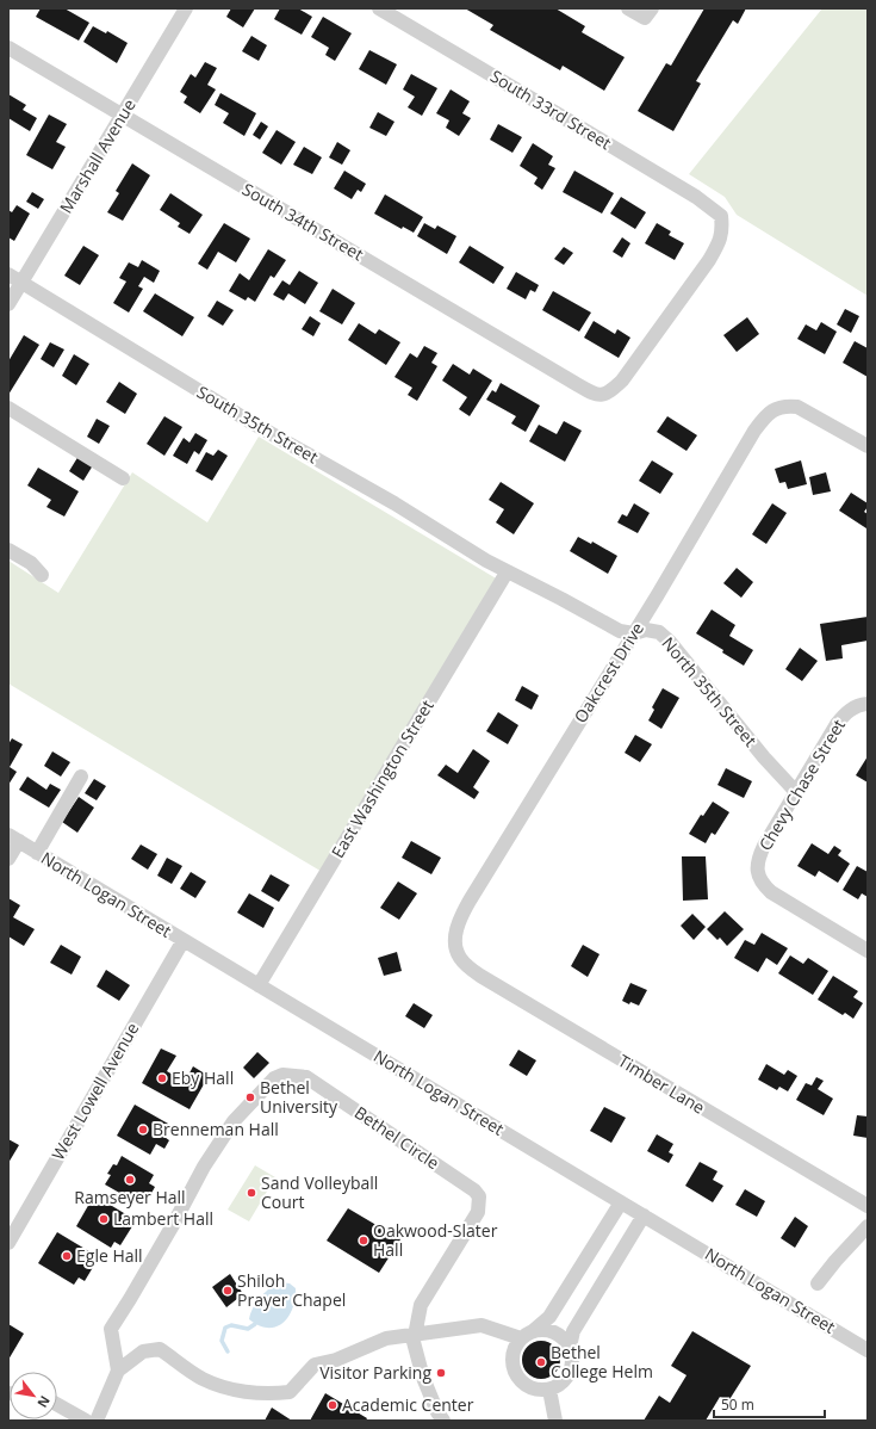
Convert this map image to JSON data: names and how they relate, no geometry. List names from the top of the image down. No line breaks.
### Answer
{"streets":{"street":["South 33rd Street","Marshall Avenue","South 34th Street","South 35th Street","Oakcrest Drive","North 35th Street","East Washington Street","Chevy Chase Street","North Logan Street","Timber Lane","West Lowell Avenue","Bethel Circle"]},"crossings":[["South 33rd Street","South 34th Street"],["Marshall Avenue","South 34th Street"],["Marshall Avenue","South 35th Street"],["South 35th Street","North 35th Street"],["South 35th Street","East Washington Street"],["Oakcrest Drive","North 35th Street"],["Oakcrest Drive","Timber Lane"],["North 35th Street","East Washington Street"],["North 35th Street","Chevy Chase Street"],["East Washington Street","North Logan Street"],["North Logan Street","West Lowell Avenue"]],"places":["Eby Hall","Bethel University","Brenneman Hall","Ramseyer Hall","Sand Volleyball Court","Lambert Hall","Oakwood-Slater Hall","Egle Hall","Shiloh Prayer Chapel","Bethel College Helm","Visitor Parking","Academic Center"],"scale_bar":"50 m","north":"bottom right"}
